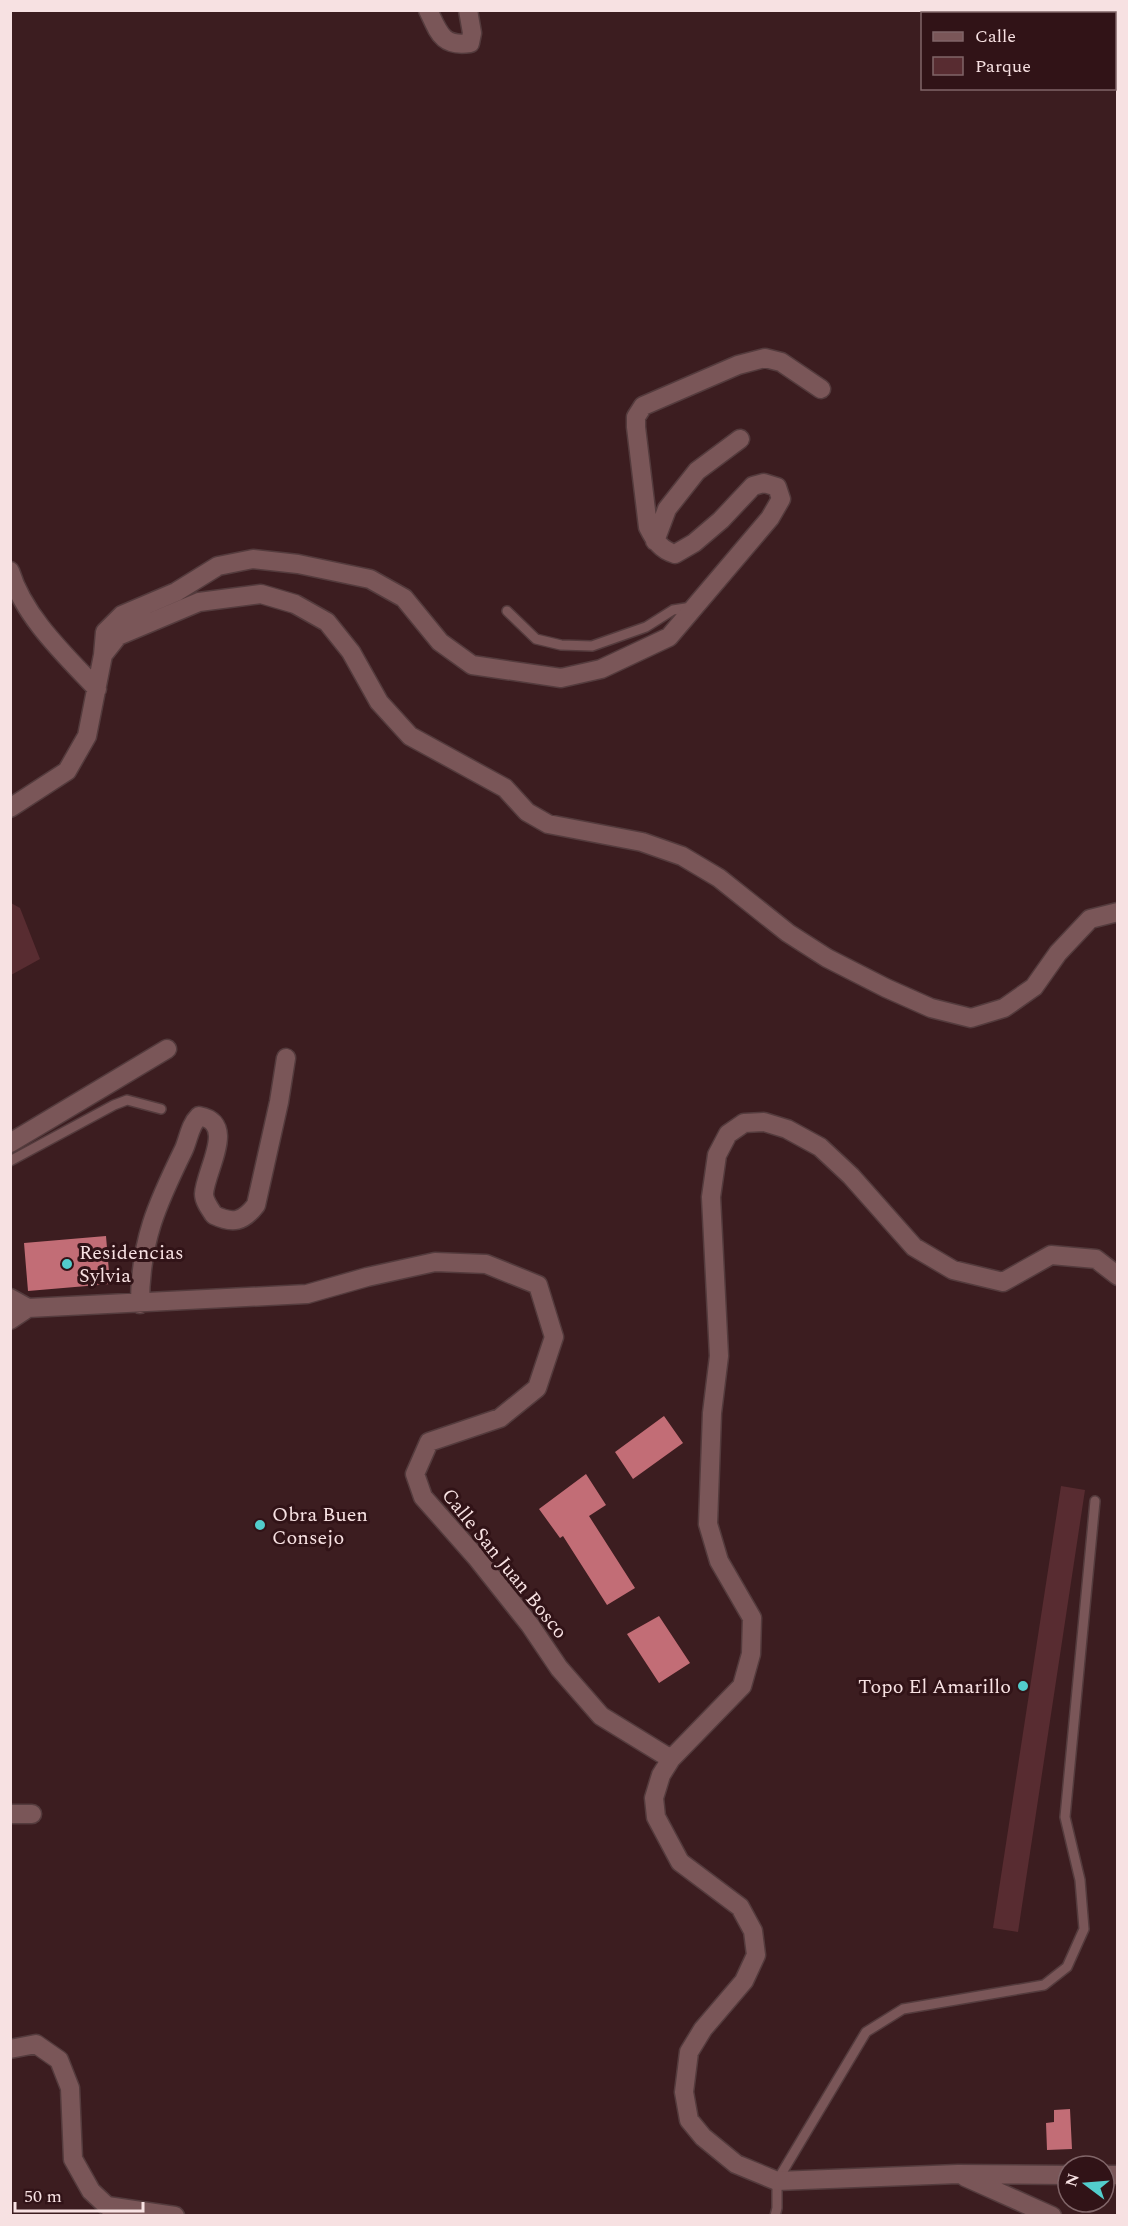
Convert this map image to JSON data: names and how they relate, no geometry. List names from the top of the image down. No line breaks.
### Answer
{"streets":{"street":["Calle San Juan Bosco"]},"places":["Residencias Sylvia","Obra Buen Consejo","Topo El Amarillo"],"legend":["Calle","Parque"],"scale_bar":"50 m","north":"left"}
